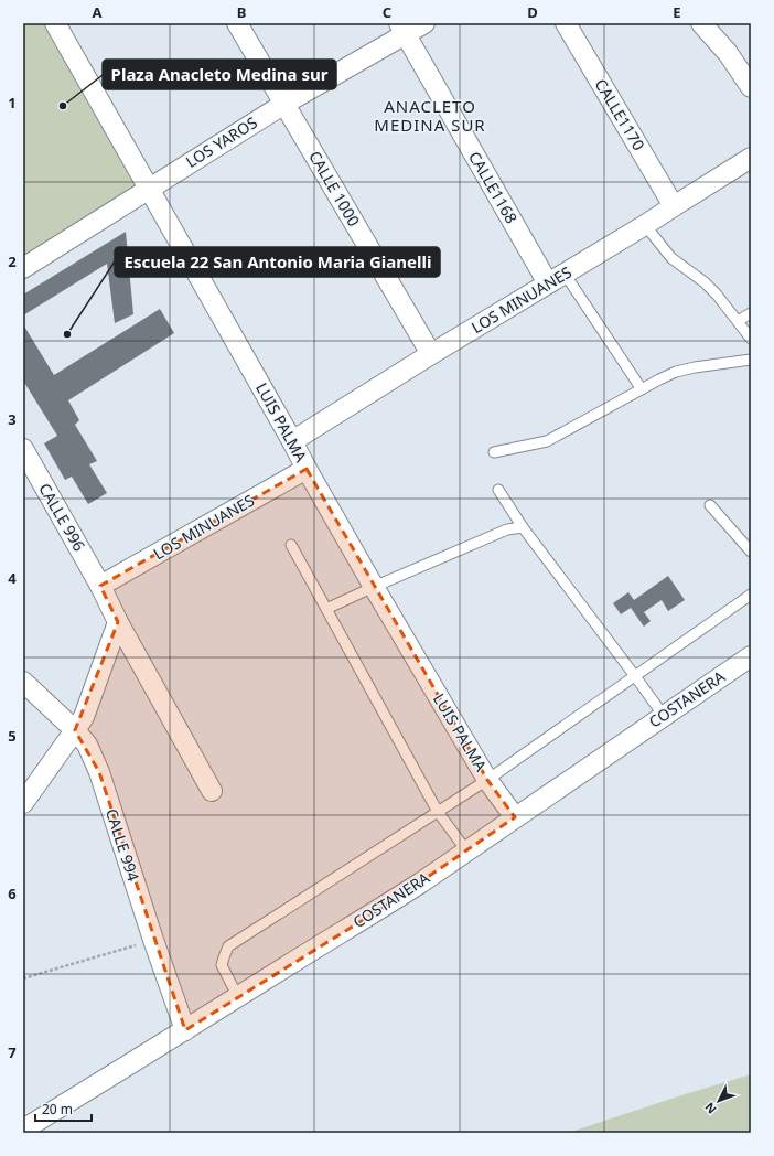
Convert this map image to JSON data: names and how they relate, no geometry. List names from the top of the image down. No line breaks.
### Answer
{"streets":{"street":["CALLE1170","LOS YAROS","CALLE1168","CALLE 1000","LOS MINUANES","LUIS PALMA","CALLE 996","COSTANERA","CALLE 994"]},"crossings":[["CALLE1170","LOS MINUANES"],["LOS YAROS","CALLE1168"],["LOS YAROS","CALLE 1000"],["LOS YAROS","LUIS PALMA"],["CALLE1168","LOS MINUANES"],["CALLE 1000","LOS MINUANES"],["LOS MINUANES","LUIS PALMA"],["LOS MINUANES","CALLE 996"],["LUIS PALMA","COSTANERA"],["COSTANERA","CALLE 994"]],"districts":["ANACLETO MEDINA SUR"],"places":["Plaza Anacleto Medina sur","Escuela 22 San Antonio Maria Gianelli"],"scale_bar":"20 m","north":"bottom left","grid":{"columns":["A","B","C","D","E"],"rows":["1","2","3","4","5","6","7"]}}
